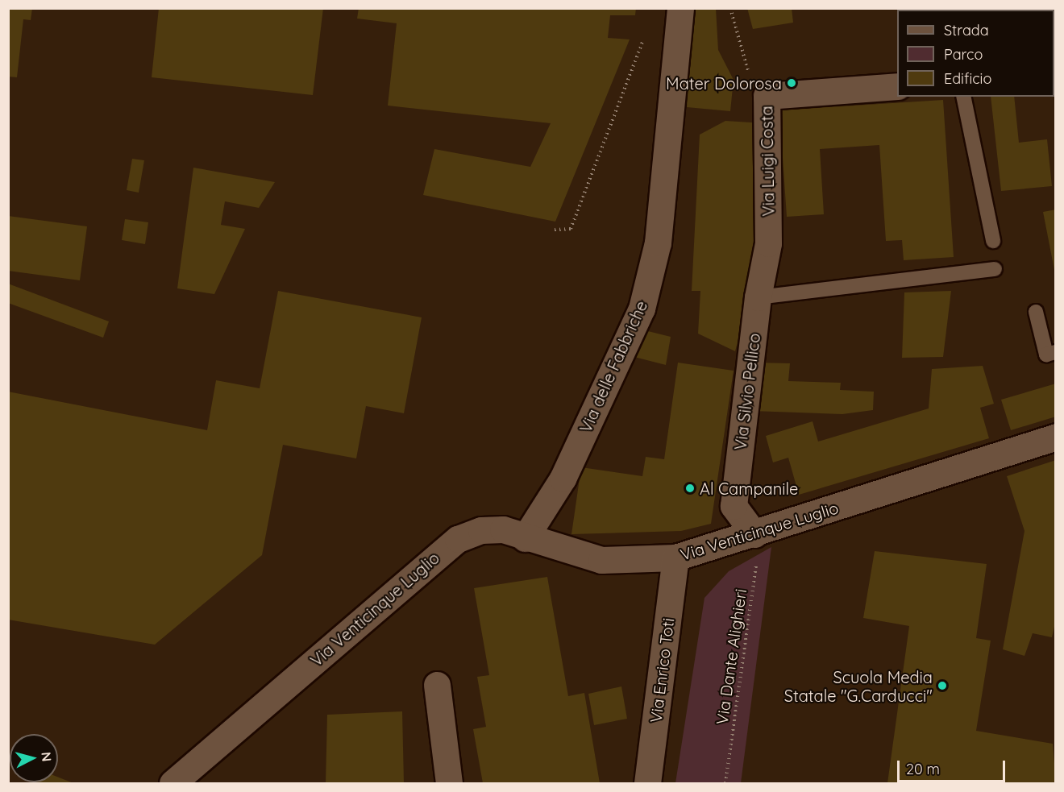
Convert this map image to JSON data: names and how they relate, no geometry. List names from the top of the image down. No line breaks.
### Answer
{"streets":{"street":["Via Luigi Costa","Via delle Fabbriche","Via Silvio Pellico","Via Venticinque Luglio","Via Enrico Toti"],"path":["Via Dante Alighieri"]},"crossings":[["Via Luigi Costa","Via Silvio Pellico"],["Via delle Fabbriche","Via Venticinque Luglio"],["Via Silvio Pellico","Via Venticinque Luglio"],["Via Silvio Pellico","Via Dante Alighieri"],["Via Venticinque Luglio","Via Dante Alighieri"],["Via Venticinque Luglio","Via Enrico Toti"]],"places":["Mater Dolorosa","Al Campanile","Scuola Media Statale \"G.Carducci\""],"legend":["Strada","Parco","Edificio"],"scale_bar":"20 m","north":"right"}
